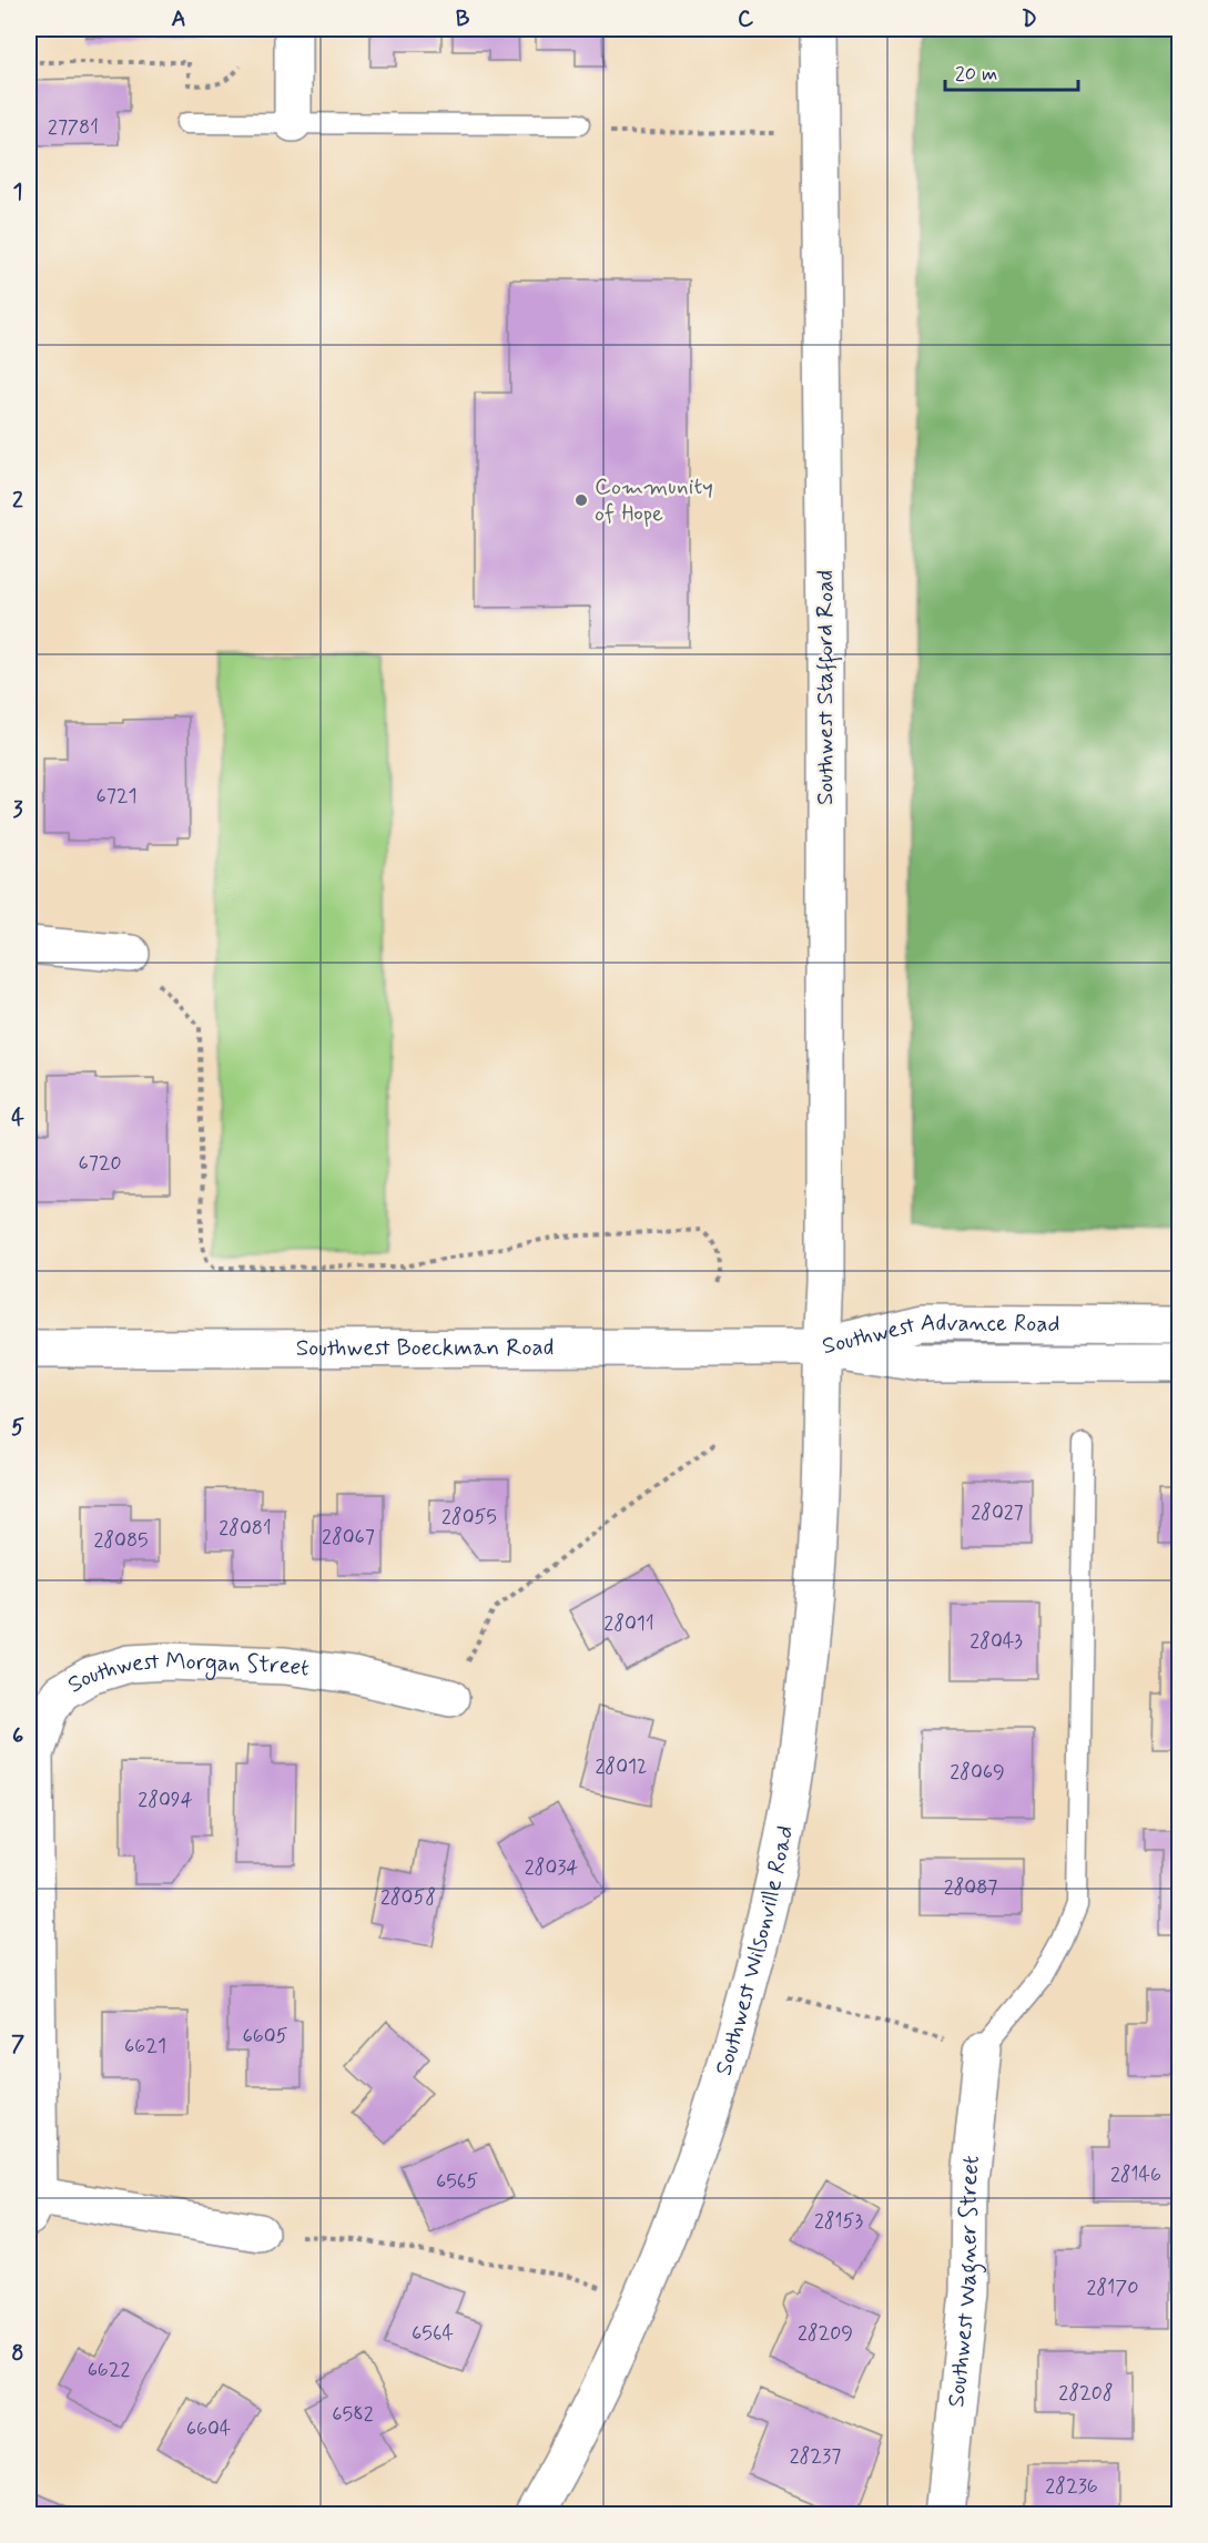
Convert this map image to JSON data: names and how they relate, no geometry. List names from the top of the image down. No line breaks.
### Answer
{"streets":{"main road":["Southwest Stafford Road","Southwest Advance Road","Southwest Boeckman Road","Southwest Morgan Street","Southwest Wilsonville Road","Southwest Wagner Street"]},"crossings":[["Southwest Stafford Road","Southwest Advance Road"],["Southwest Stafford Road","Southwest Boeckman Road"],["Southwest Stafford Road","Southwest Wilsonville Road"],["Southwest Advance Road","Southwest Boeckman Road"],["Southwest Advance Road","Southwest Wilsonville Road"],["Southwest Boeckman Road","Southwest Wilsonville Road"]],"places":["Community of Hope"],"house_numbers":["27781","6721","6720","28027","28055","28081","28067","28085","28011","28043","28012","28069","28094","28034","28087","28058","6605","6621","28146","6565","28153","28170","6564","28209","6622","28208","6582","6604","28237","28236"],"scale_bar":"20 m","grid":{"columns":["A","B","C","D"],"rows":["1","2","3","4","5","6","7","8"]}}
